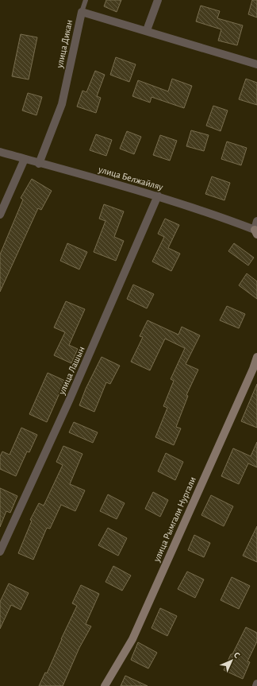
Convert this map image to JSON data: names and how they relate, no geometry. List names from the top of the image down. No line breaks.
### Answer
{"streets":{"street":["улица Дикан","улица Белжайляу","улица Лашын","улица Рымгали Нургали"]},"crossings":[["улица Дикан","улица Белжайляу"],["улица Белжайляу","улица Лашын"]],"north":"top right"}
